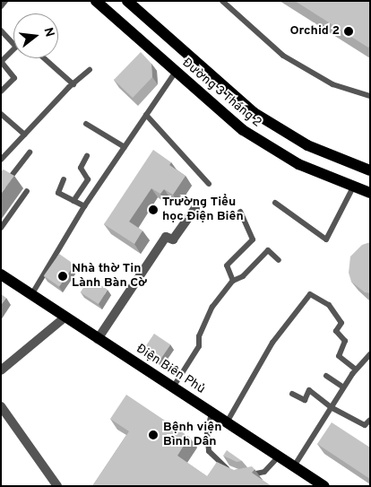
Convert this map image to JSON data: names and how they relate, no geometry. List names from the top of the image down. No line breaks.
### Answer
{"streets":{"main road":["Đường 3 Tháng 2","Điện Biên Phủ"]},"places":["Orchid 2","Trường Tiểu học Điện Biên","Nhà thờ Tin Lành Bàn Cờ","Bệnh viện Bình Dân"],"north":"right"}
